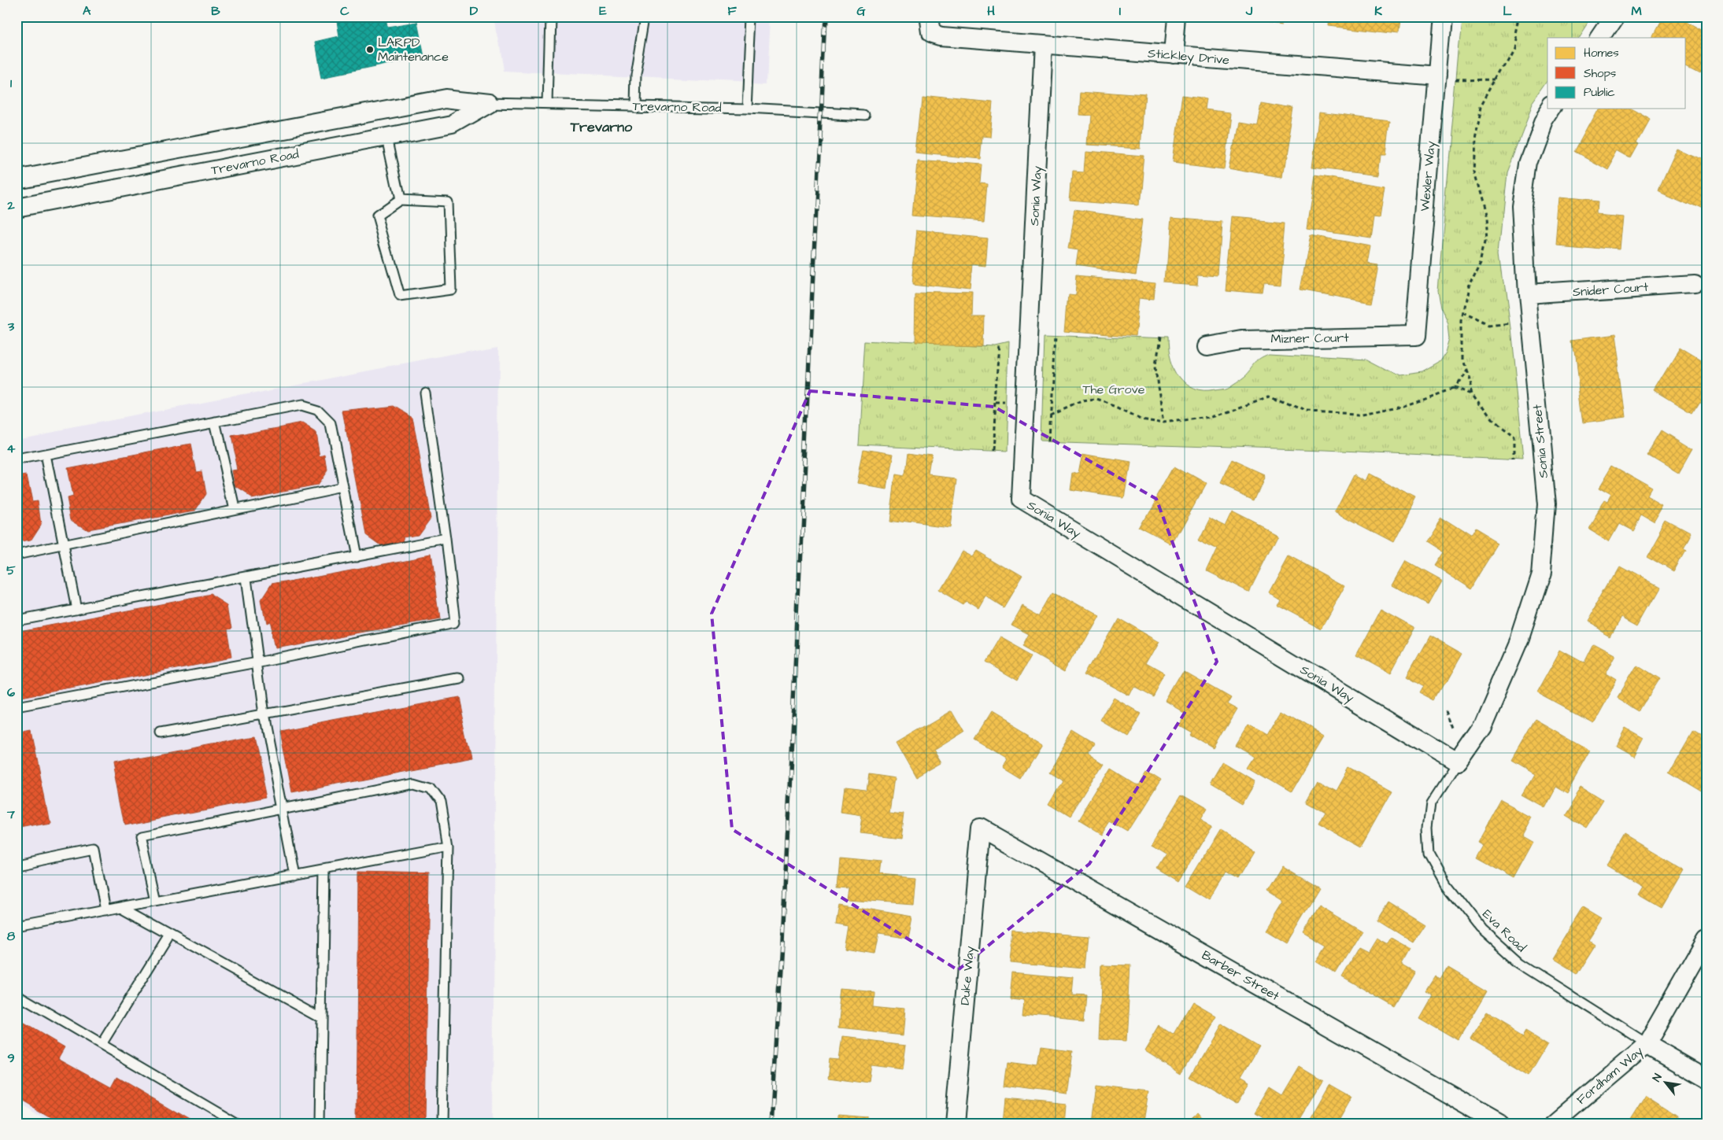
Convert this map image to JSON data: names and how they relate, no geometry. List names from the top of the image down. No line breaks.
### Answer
{"streets":{"street":["Stickley Drive","Trevarno Road","Wexler Way","Sonia Way","Snider Court","Mizner Court","Sonia Street","Duke Way","Barber Street","Fordham Way"],"lane":["Eva Road"]},"crossings":[["Stickley Drive","Wexler Way"],["Stickley Drive","Sonia Way"],["Wexler Way","Mizner Court"],["Sonia Way","Sonia Street"],["Sonia Way","Eva Road"],["Snider Court","Sonia Street"],["Sonia Street","Eva Road"],["Eva Road","Fordham Way"],["Duke Way","Barber Street"]],"districts":["Trevarno"],"parks":["The Grove"],"places":["LARPD Maintenance"],"legend":["Homes","Shops","Public"],"north":"top left","grid":{"columns":["A","B","C","D","E","F","G","H","I","J","K","L","M"],"rows":["1","2","3","4","5","6","7","8","9"]}}
